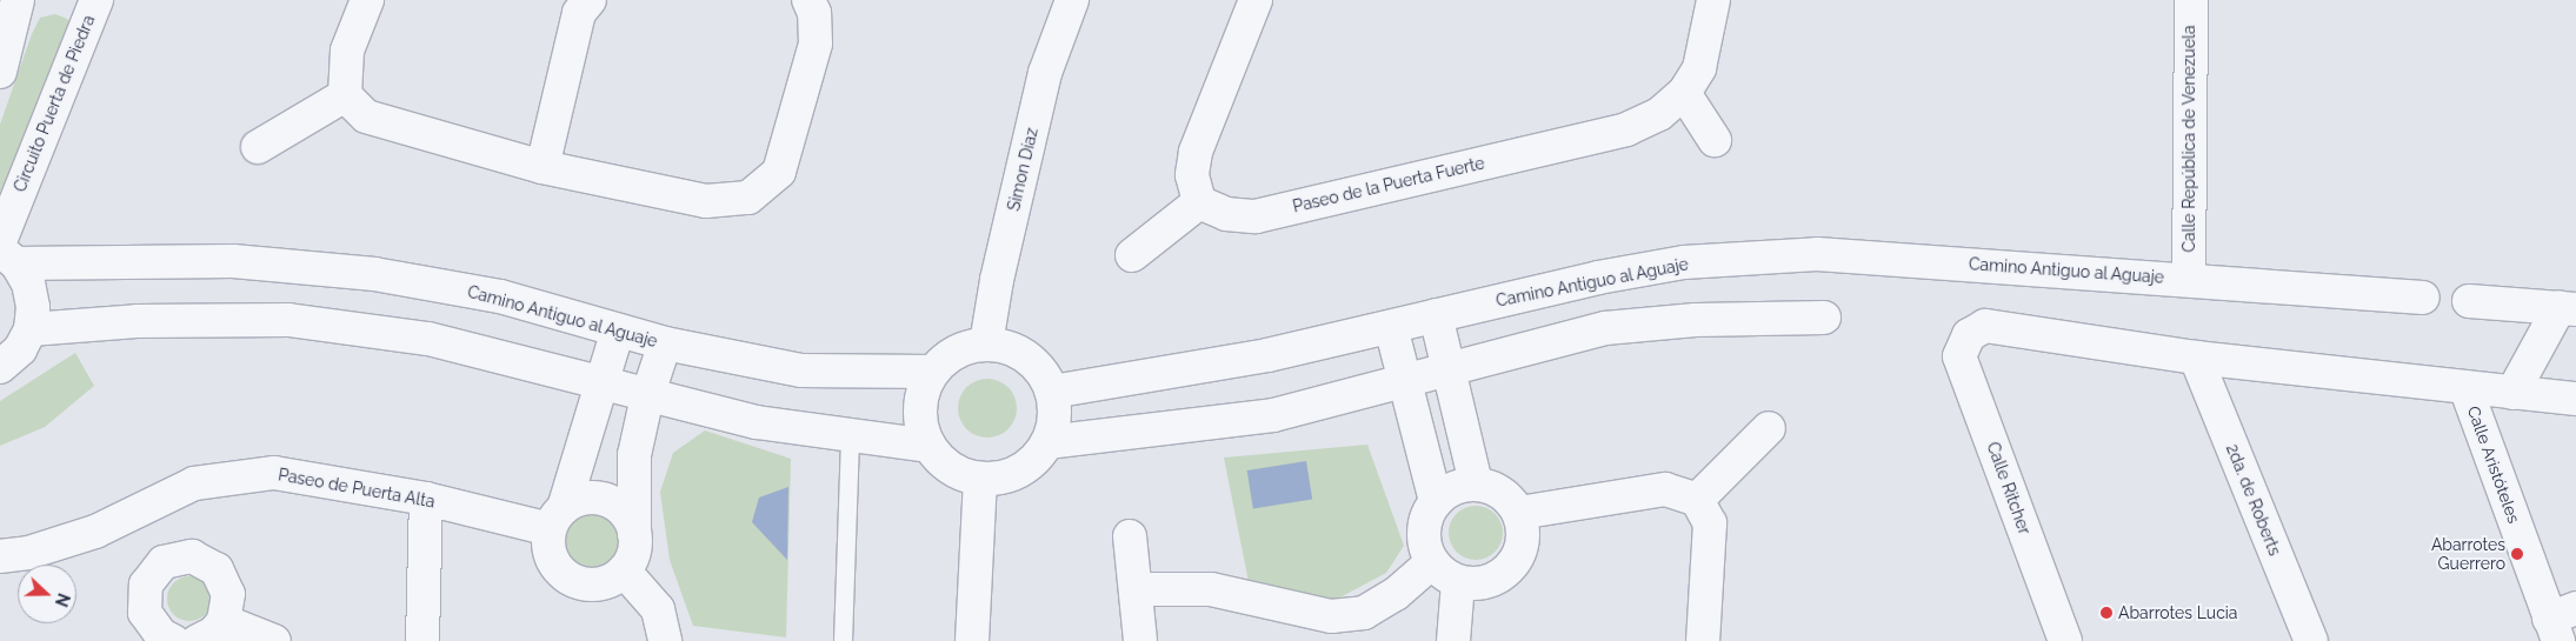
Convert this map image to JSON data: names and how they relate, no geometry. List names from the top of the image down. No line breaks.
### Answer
{"streets":{"street":["Circuito Puerta de Piedra","Calle República de Venezuela","Simon Díaz","Paseo de la Puerta Fuerte","Camino Antiguo al Aguaje","Calle Aristóteles","Paseo de Puerta Alta","Calle Ritcher","2da. de Roberts"]},"crossings":[["Circuito Puerta de Piedra","Camino Antiguo al Aguaje"],["Calle República de Venezuela","Camino Antiguo al Aguaje"],["Simon Díaz","Camino Antiguo al Aguaje"],["Calle Ritcher","2da. de Roberts"]],"places":["Abarrotes Guerrero","Abarrotes Lucia"],"north":"right"}
